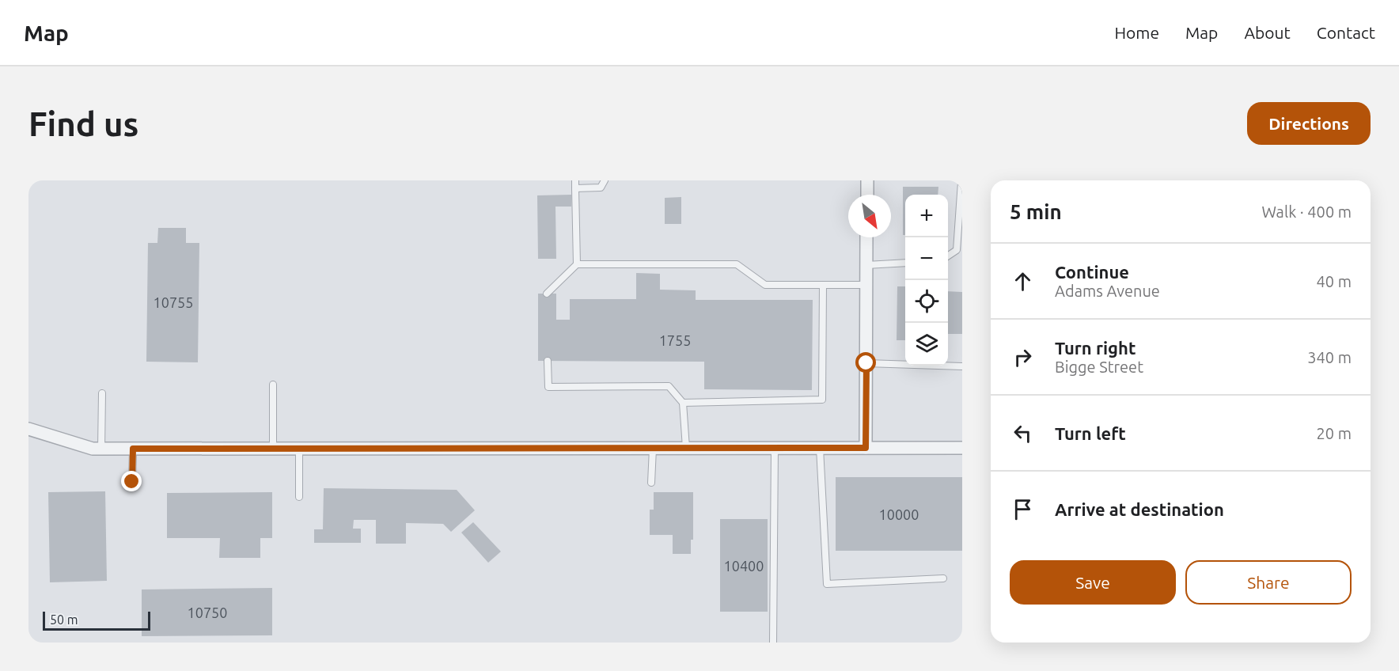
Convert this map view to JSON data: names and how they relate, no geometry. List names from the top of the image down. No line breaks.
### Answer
{"house_numbers":["10755","1755","10000","10400","10750"],"scale_bar":"50 m","north":"bottom right","page":{"header":"Map","nav":["Home","Map","About","Contact"],"buttons":["Directions",["Save","Share"]],"title":"Find us","heading":["5 min","Walk · 400 m"],"map_buttons":["+","−"],"list":[["Continue","Adams Avenue","40 m"],["Turn right","Bigge Street","340 m"],["Turn left","20 m"],"Arrive at destination"],"scale":"50 m"}}
